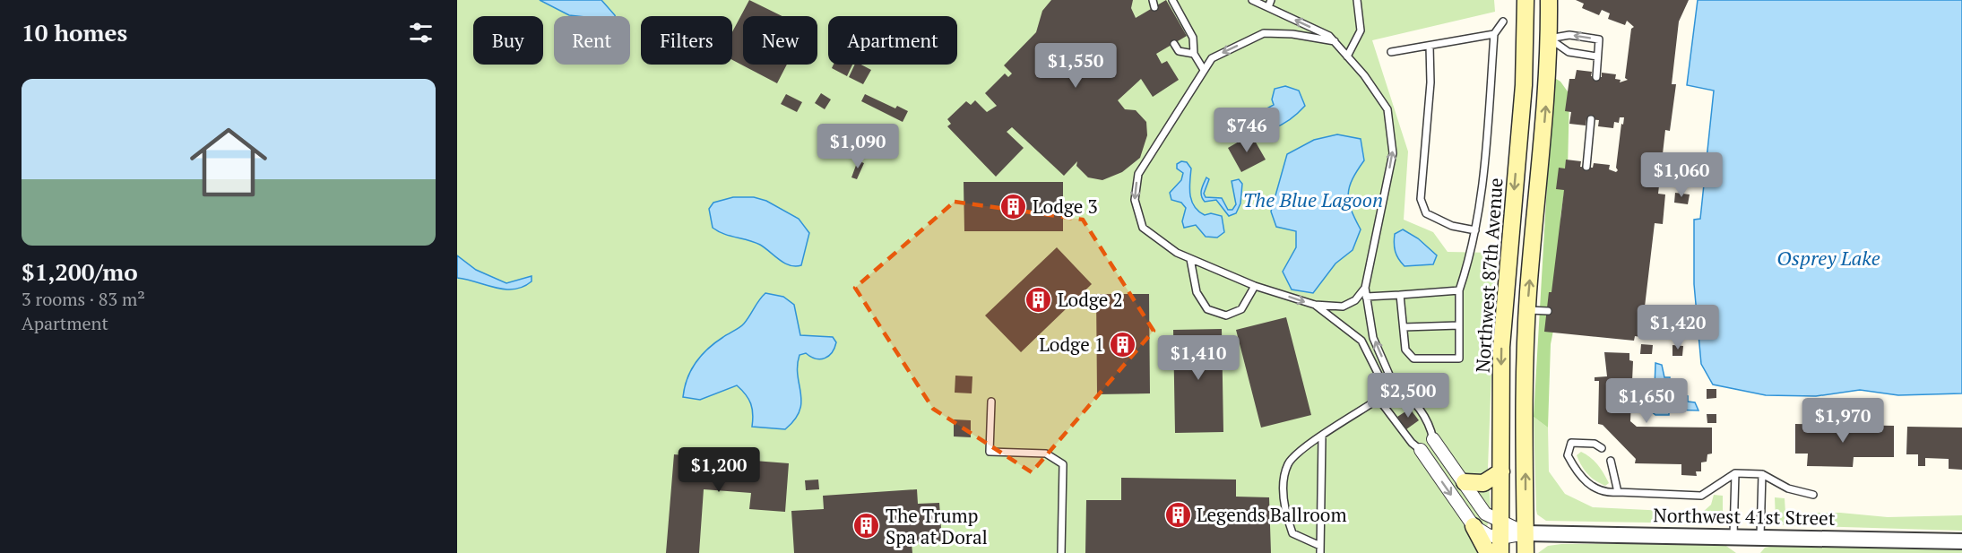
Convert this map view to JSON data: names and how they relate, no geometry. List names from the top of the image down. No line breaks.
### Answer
{"streets":{"main road":["Northwest 87th Avenue"],"street":["Northwest 41st Street"]},"crossings":[["Northwest 87th Avenue","Northwest 41st Street"]],"water":["The Blue Lagoon","Osprey Lake"],"places":{"building":["Lodge 3","Lodge 2","Lodge 1","Legends Ballroom","The Trump Spa at Doral"]},"page":{"heading":"10 homes","chip":["Buy","Rent","Filters","New","Apartment"],"price":["$1,550","$746","$1,090","$1,060","$1,420","$1,410","$2,500","$1,650","$1,970","$1,200"],"list":[{"name":"$1,200/mo","note":"3 rooms · 83 m² · Apartment"}]}}
